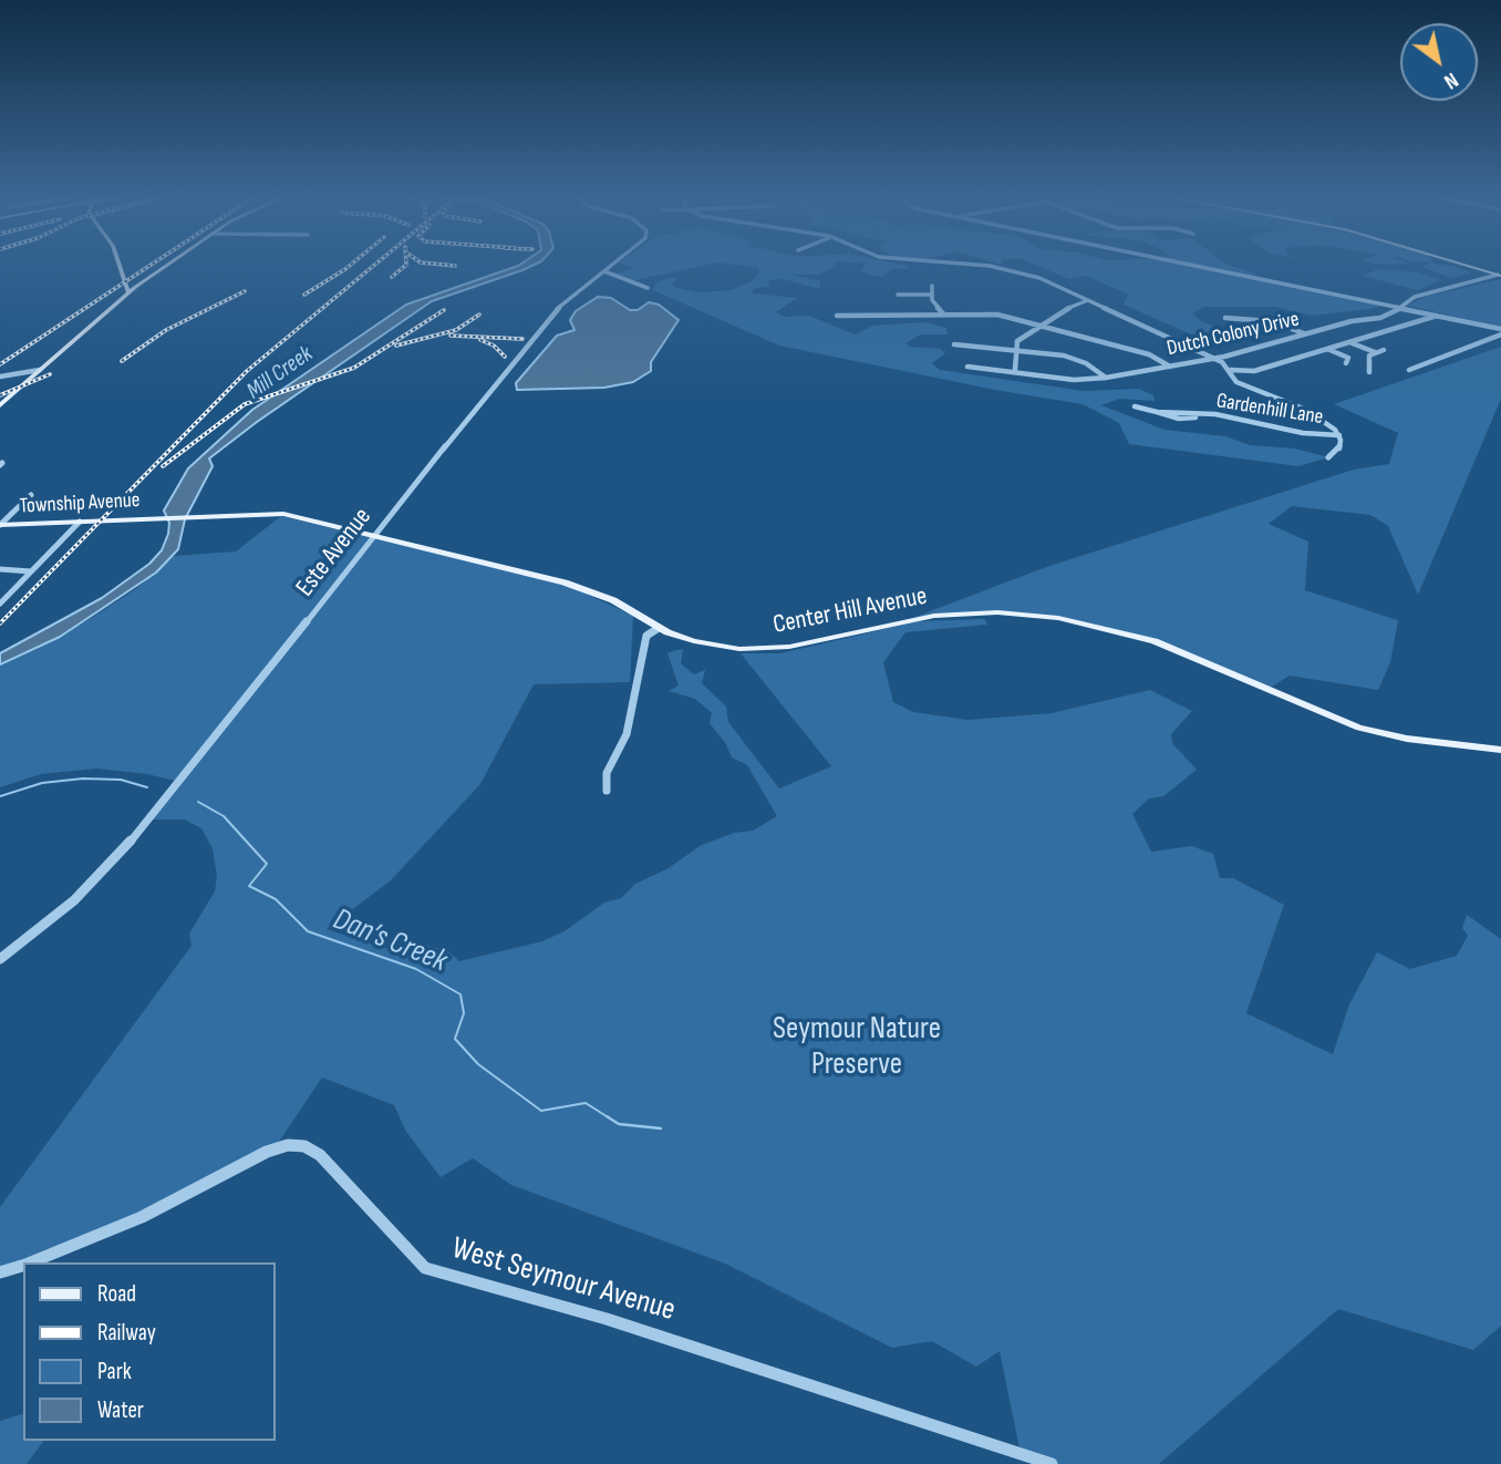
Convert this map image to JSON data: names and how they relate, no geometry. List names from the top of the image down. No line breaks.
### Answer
{"streets":{"main road":["Township Avenue","Center Hill Avenue"],"street":["Dutch Colony Drive","Gardenhill Lane","Este Avenue","West Seymour Avenue"]},"crossings":[["Township Avenue","Center Hill Avenue"],["Este Avenue","Center Hill Avenue"]],"water":["Mill Creek","Dan’s Creek"],"parks":["Seymour Nature Preserve"],"legend":["Road","Railway","Park","Water"],"north":"bottom right"}
